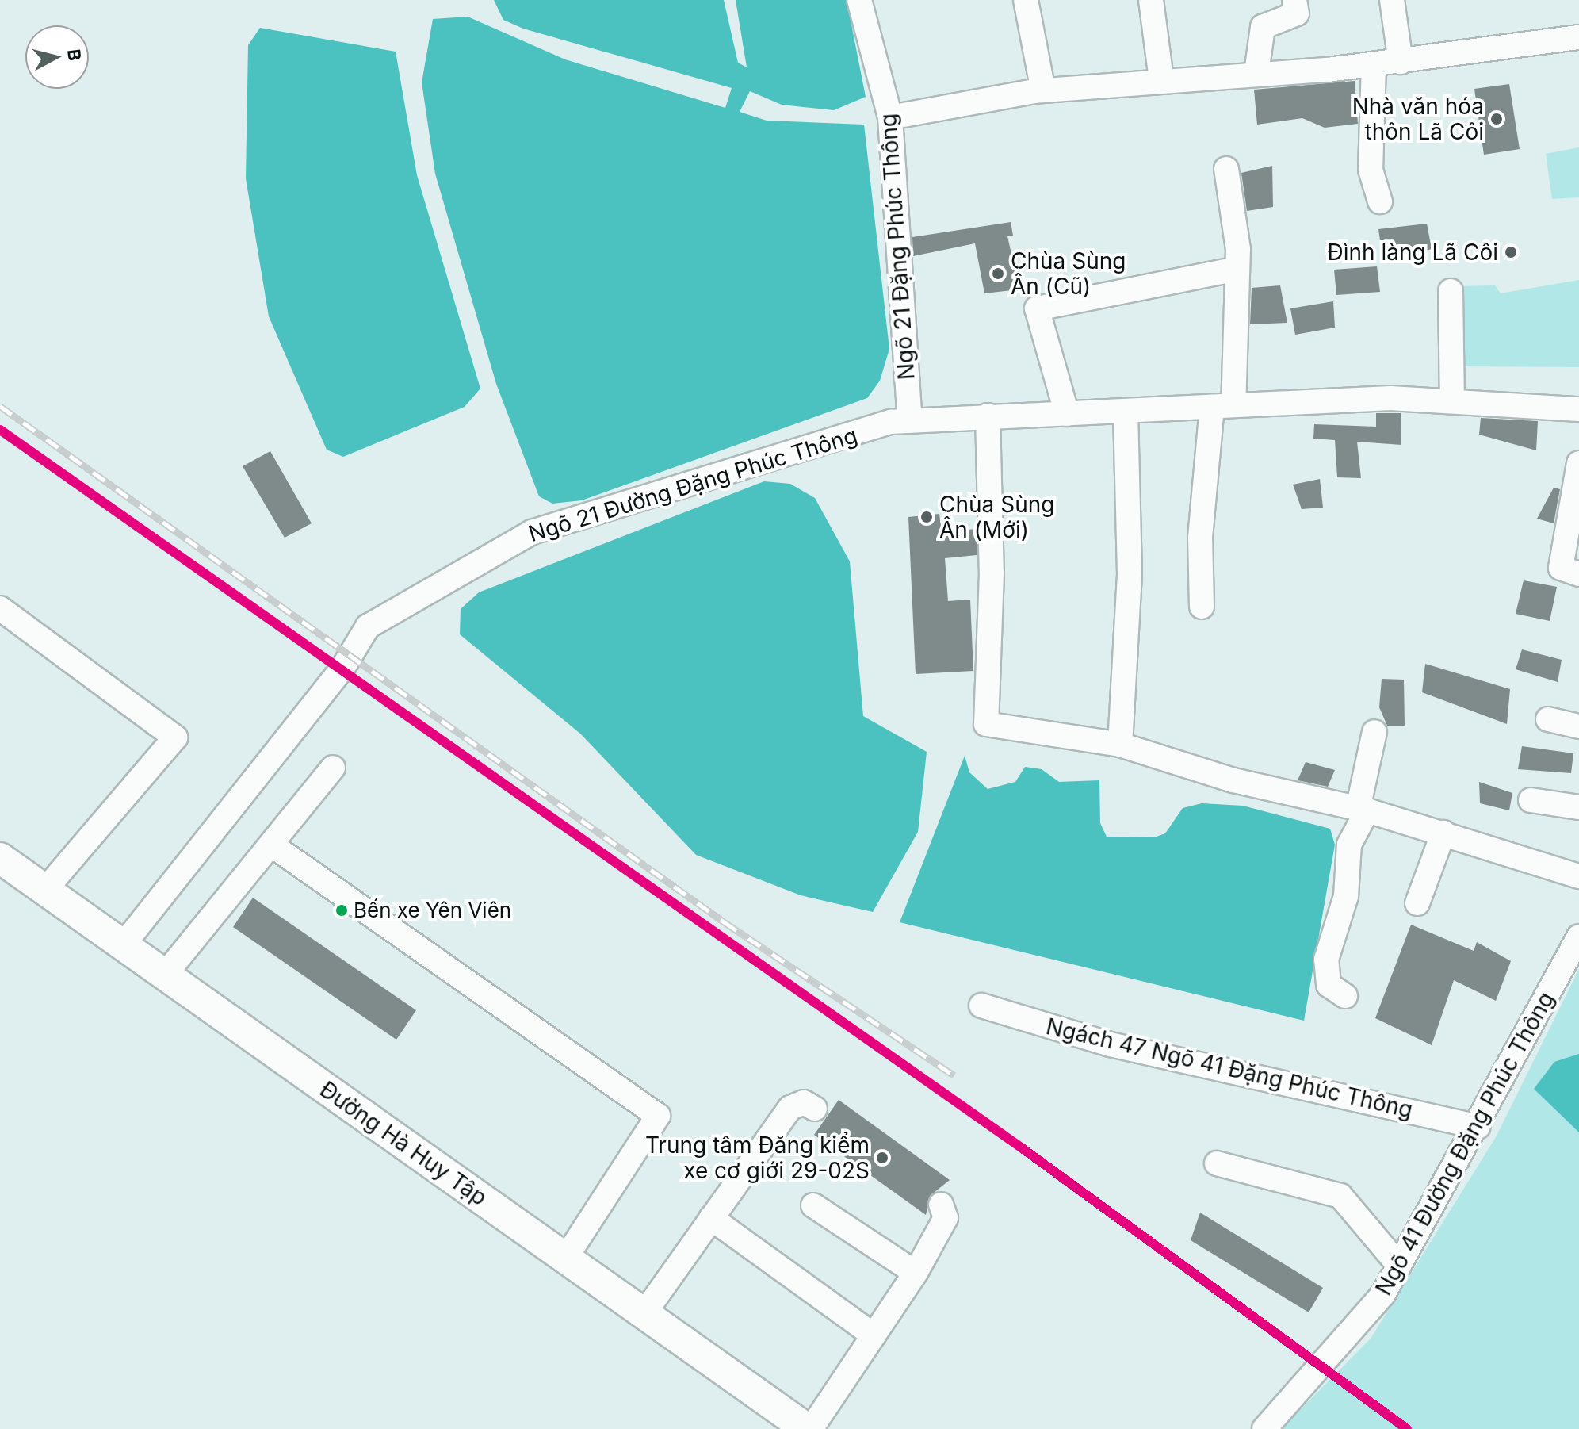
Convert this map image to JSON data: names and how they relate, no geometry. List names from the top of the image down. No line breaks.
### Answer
{"streets":{"main road":["Đường Hà Huy Tập"],"street":["Ngõ 21 Đặng Phúc Thông","Ngõ 21 Đường Đặng Phúc Thông","Ngách 47 Ngõ 41 Đặng Phúc Thông","Ngõ 41 Đường Đặng Phúc Thông"]},"crossings":[["Ngõ 21 Đặng Phúc Thông","Ngõ 21 Đường Đặng Phúc Thông"],["Ngõ 21 Đường Đặng Phúc Thông","Đường Hà Huy Tập"],["Ngách 47 Ngõ 41 Đặng Phúc Thông","Ngõ 41 Đường Đặng Phúc Thông"]],"places":["Nhà văn hóa thôn Lã Côi","Đình làng Lã Côi","Chùa Sùng Ân (Cũ)","Chùa Sùng Ân (Mới)","Bến xe Yên Viên","Trung tâm Đăng kiểm xe cơ giới 29-02S"],"north":"right"}
